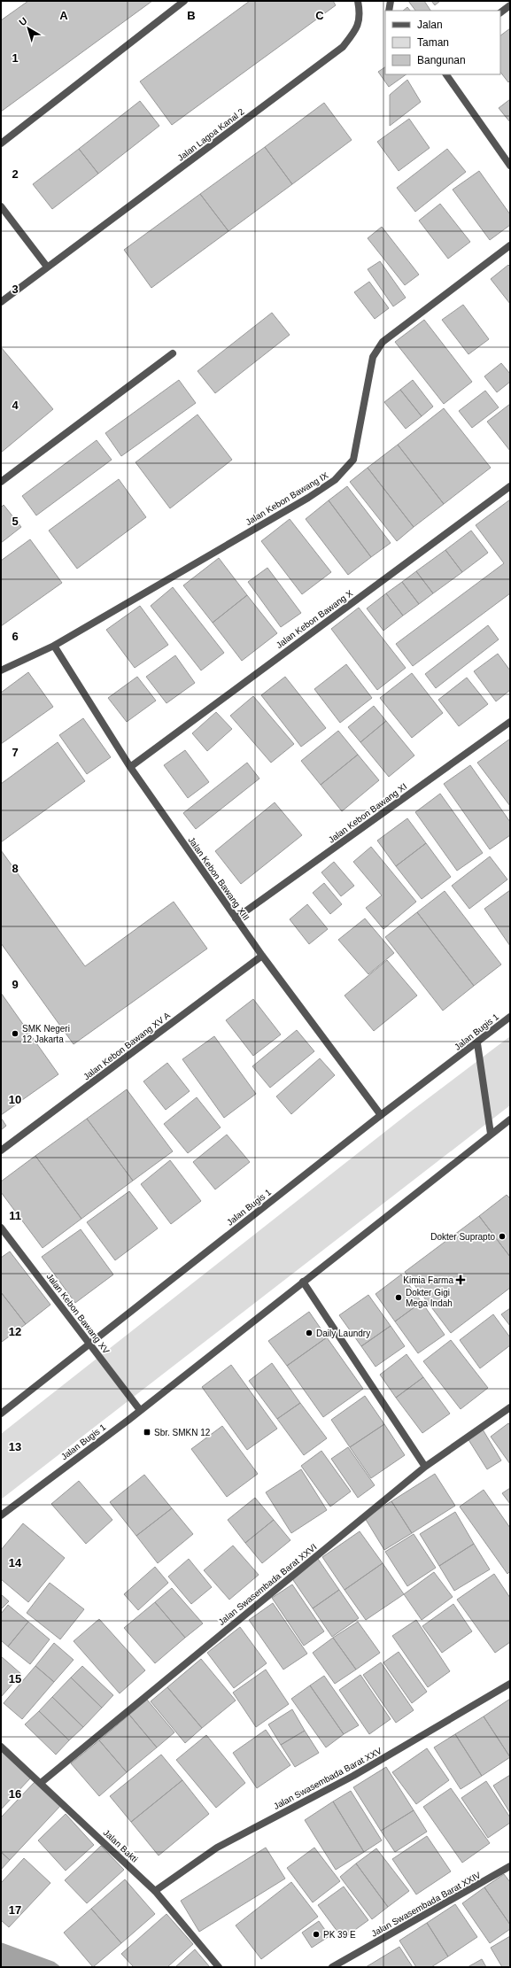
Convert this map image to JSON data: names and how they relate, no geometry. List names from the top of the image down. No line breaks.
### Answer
{"streets":{"street":["Jalan Lagoa Kanal 2","Jalan Kebon Bawang IX","Jalan Kebon Bawang X","Jalan Kebon Bawang XI","Jalan Kebon Bawang XIII","Jalan Bugis 1","Jalan Kebon Bawang XV A","Jalan Kebon Bawang XV","Jalan Swasembada Barat XXVI","Jalan Swasembada Barat XXV","Jalan Bakti","Jalan Swasembada Barat XXIV"]},"crossings":[["Jalan Kebon Bawang IX","Jalan Kebon Bawang XIII"],["Jalan Kebon Bawang X","Jalan Kebon Bawang XIII"],["Jalan Kebon Bawang XI","Jalan Kebon Bawang XIII"],["Jalan Kebon Bawang XIII","Jalan Bugis 1"],["Jalan Kebon Bawang XIII","Jalan Kebon Bawang XV A"],["Jalan Bugis 1","Jalan Kebon Bawang XV"],["Jalan Swasembada Barat XXVI","Jalan Bakti"],["Jalan Swasembada Barat XXV","Jalan Bakti"]],"places":{"other":["SMK Negeri 12 Jakarta","Dokter Suprapto","Dokter Gigi Mega Indah","Daily Laundry","PK 39 E"],"health":["Kimia Farma"],"transit":["Sbr. SMKN 12"]},"legend":["Jalan","Taman","Bangunan"],"north":"top left","grid":{"columns":["A","B","C"],"rows":["1","2","3","4","5","6","7","8","9","10","11","12","13","14","15","16","17"]}}
